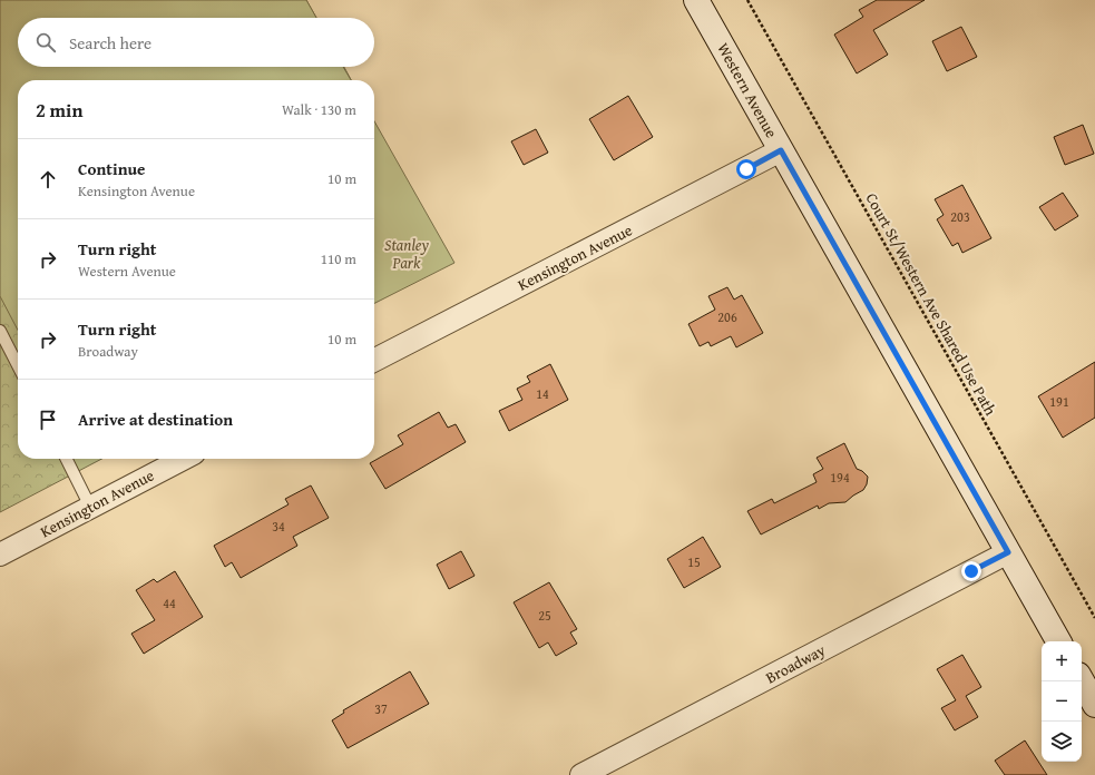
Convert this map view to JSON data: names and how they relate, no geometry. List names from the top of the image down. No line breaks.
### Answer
{"streets":{"main road":["Western Avenue"],"street":["Kensington Avenue","Broadway"],"path":["Court St/Western Ave Shared Use Path"]},"crossings":[["Western Avenue","Kensington Avenue"],["Western Avenue","Broadway"]],"parks":["Stanley Park"],"house_numbers":["203","206","14","191","194","34","15","44","25","37"],"page":{"search":"Search here","heading":["2 min","Walk · 130 m"],"list":[["Continue","Kensington Avenue","10 m"],["Turn right","Western Avenue","110 m"],["Turn right","Broadway","10 m"],"Arrive at destination"],"map_buttons":["+","−"]}}
